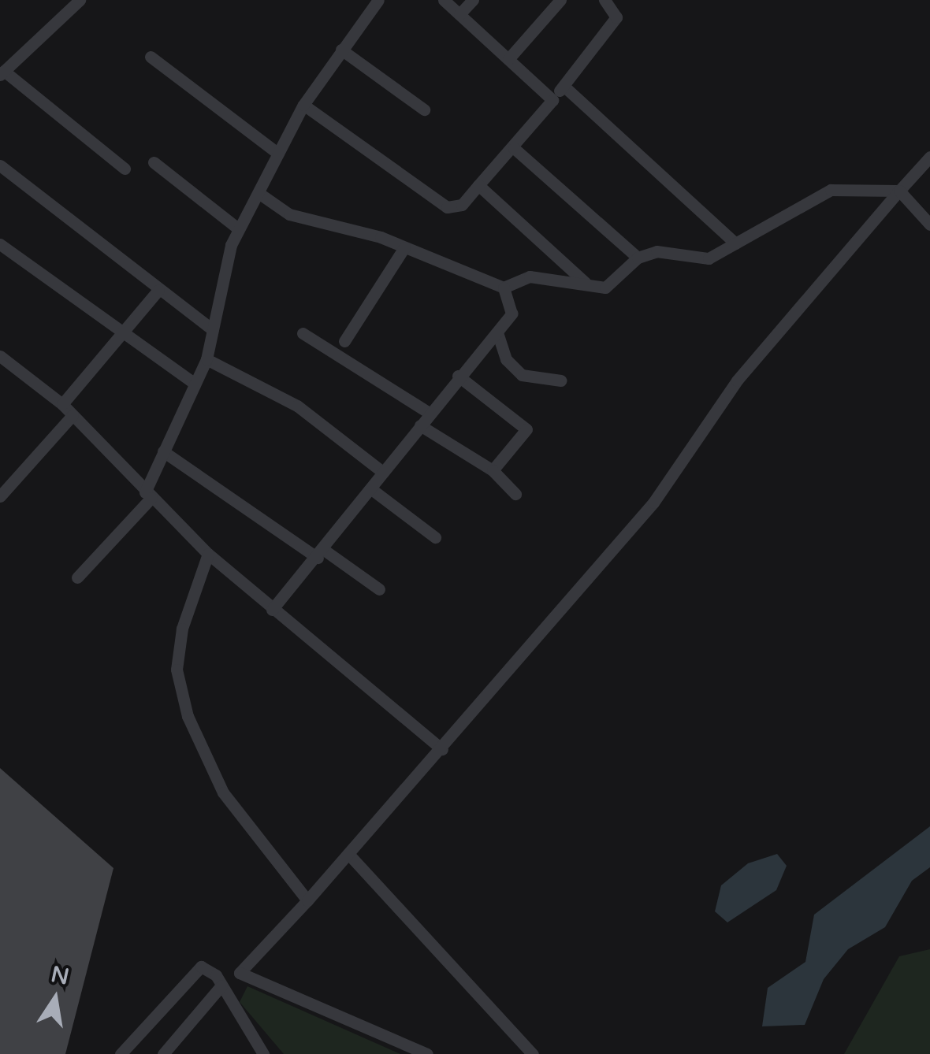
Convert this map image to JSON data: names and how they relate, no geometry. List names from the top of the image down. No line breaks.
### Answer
{"north":"top"}
